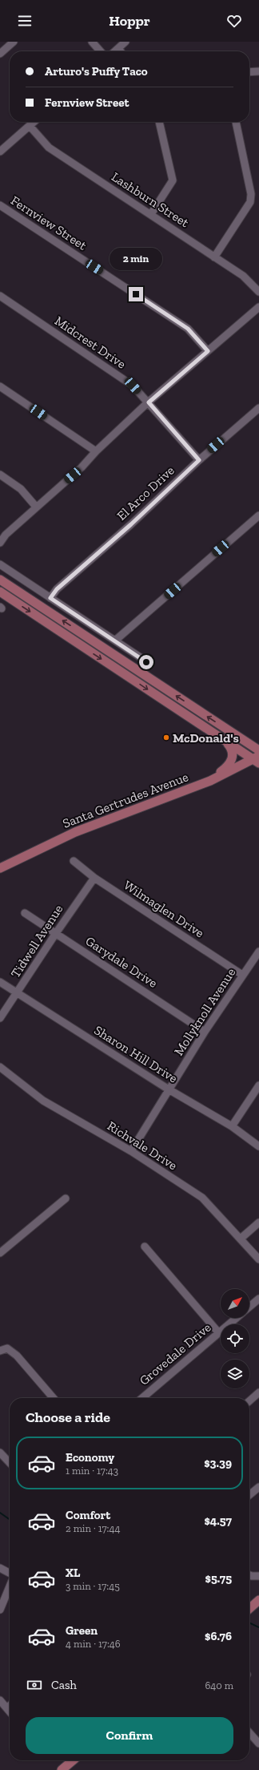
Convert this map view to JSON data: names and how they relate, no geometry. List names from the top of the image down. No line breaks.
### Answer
{"streets":{"main road":["Santa Gertrudes Avenue"],"street":["Lashburn Street","Fernview Street","Midcrest Drive","El Arco Drive","Wilmaglen Drive","Tidwell Avenue","Garydale Drive","Mollyknoll Avenue","Sharon Hill Drive","Richvale Drive","Grovedale Drive"]},"crossings":[["Midcrest Drive","El Arco Drive"],["Wilmaglen Drive","Tidwell Avenue"],["Wilmaglen Drive","Mollyknoll Avenue"],["Tidwell Avenue","Garydale Drive"],["Tidwell Avenue","Sharon Hill Drive"],["Garydale Drive","Mollyknoll Avenue"],["Mollyknoll Avenue","Sharon Hill Drive"],["Mollyknoll Avenue","Richvale Drive"]],"places":["McDonald's"],"north":"top right","page":{"header":"Hoppr","banner":["Arturo's Puffy Taco","Fernview Street"],"bubble":"2 min","heading":"Choose a ride","list":[{"name":"Economy","note":"1 min · 17:43","value":"$3.39"},{"name":"Comfort","note":"2 min · 17:44","value":"$4.57"},{"name":"XL","note":"3 min · 17:45","value":"$5.75"},{"name":"Green","note":"4 min · 17:46","value":"$6.76"}],"pay":["Cash","640 m"],"buttons":"Confirm"}}
